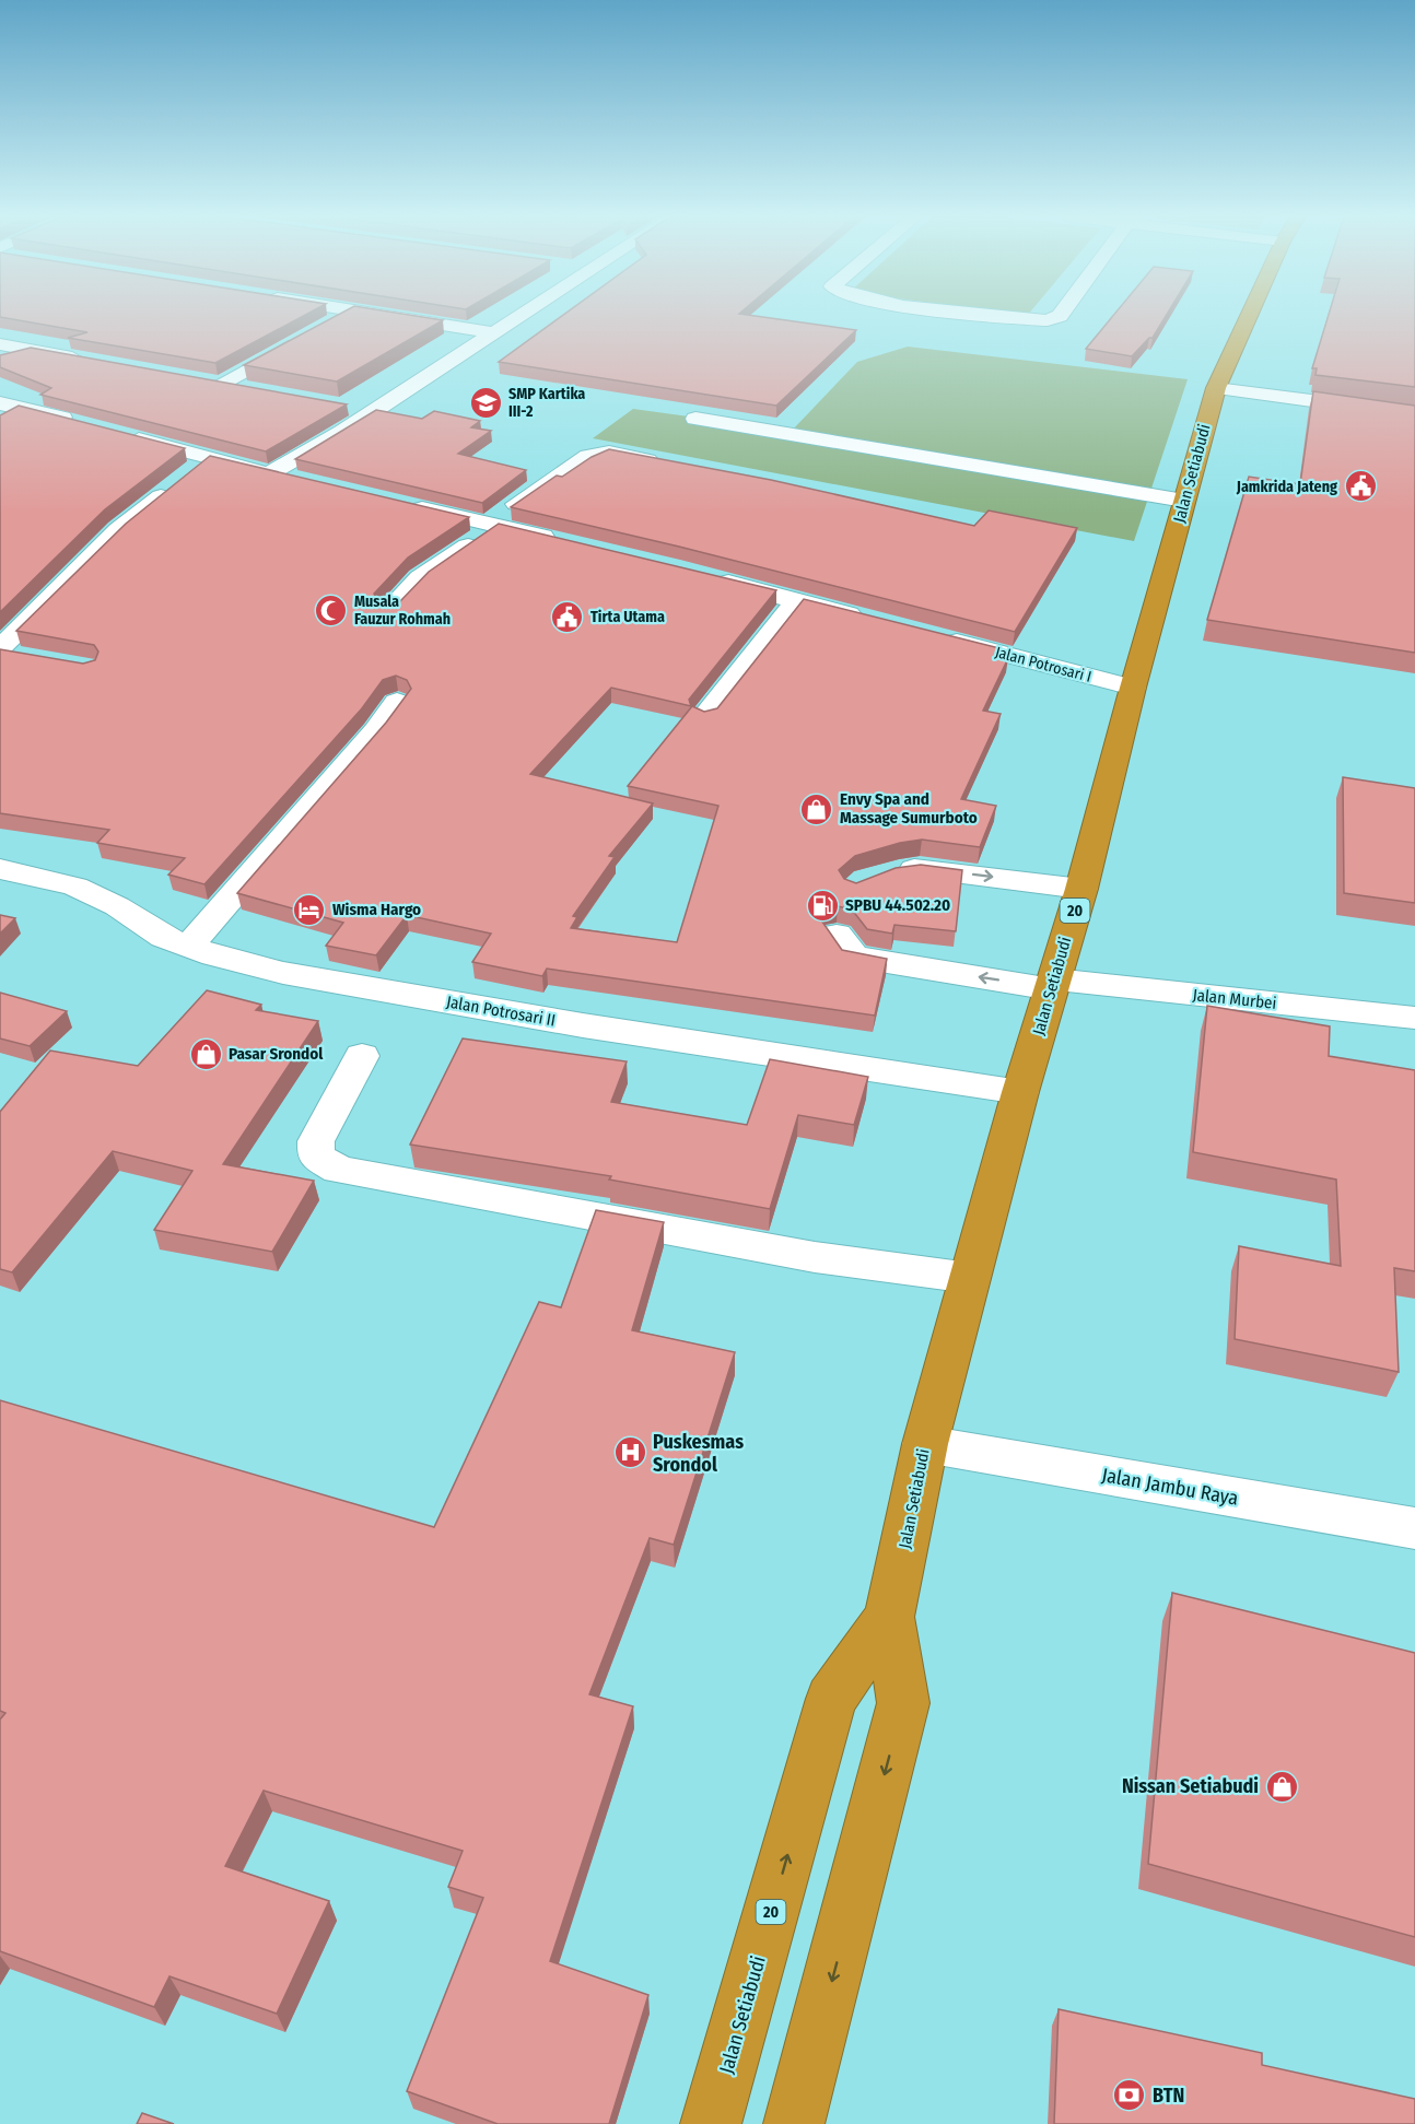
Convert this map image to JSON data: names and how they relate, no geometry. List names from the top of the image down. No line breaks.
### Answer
{"streets":{"highway":["Jalan Setiabudi","20"],"street":["Jalan Potrosari I","Jalan Murbei","Jalan Potrosari II","Jalan Jambu Raya"]},"crossings":[["Jalan Setiabudi","Jalan Potrosari I"],["Jalan Setiabudi","Jalan Murbei"],["Jalan Setiabudi","Jalan Potrosari II"],["Jalan Setiabudi","Jalan Jambu Raya"]],"places":{"school or university":["SMP Kartika III-2"],"public building":["Jamkrida Jateng","Tirta Utama"],"mosque":["Musala Fauzur Rohmah"],"shop":["Envy Spa and Massage Sumurboto","Pasar Srondol","Nissan Setiabudi"],"fuel station":["SPBU 44.502.20"],"hotel":["Wisma Hargo"],"hospital":["Puskesmas Srondol"],"bank":["BTN"]}}
